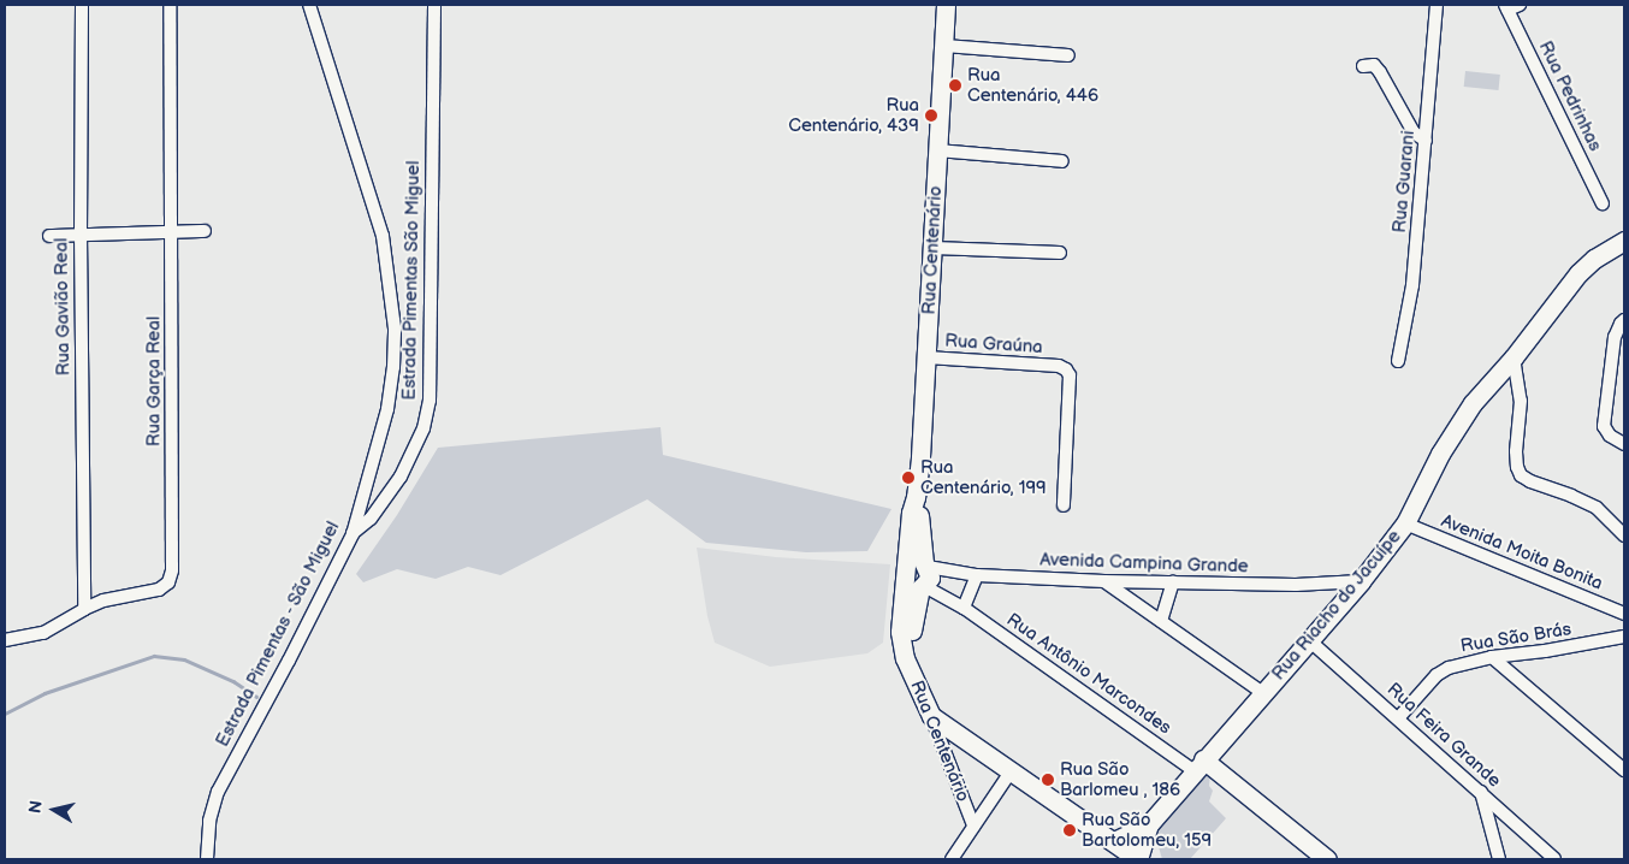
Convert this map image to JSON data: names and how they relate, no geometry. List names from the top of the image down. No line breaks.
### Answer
{"streets":{"street":["Rua Pedrinhas","Rua Guarani","Rua Centenário","Estrada Pimentas São Miguel","Rua Gavião Real","Rua Graúna","Rua Garça Real","Avenida Moita Bonita","Avenida Campina Grande","Rua Riacho do Jacuípe","Estrada Pimentas - São Miguel","Rua São Brás","Rua Antônio Marcondes","Rua Feira Grande"]},"crossings":[["Rua Centenário","Rua Graúna"],["Rua Centenário","Avenida Campina Grande"],["Rua Centenário","Rua Antônio Marcondes"],["Estrada Pimentas São Miguel","Estrada Pimentas - São Miguel"],["Rua Gavião Real","Rua Garça Real"],["Avenida Moita Bonita","Rua Riacho do Jacuípe"],["Avenida Campina Grande","Rua Riacho do Jacuípe"],["Avenida Campina Grande","Rua Antônio Marcondes"],["Rua Riacho do Jacuípe","Rua Antônio Marcondes"],["Rua Riacho do Jacuípe","Rua Feira Grande"],["Rua São Brás","Rua Feira Grande"]],"places":["Rua Centenário, 446","Rua Centenário, 439","Rua Centenário, 199","Rua São Barlomeu , 186","Rua São Bartolomeu, 159"],"north":"left"}
